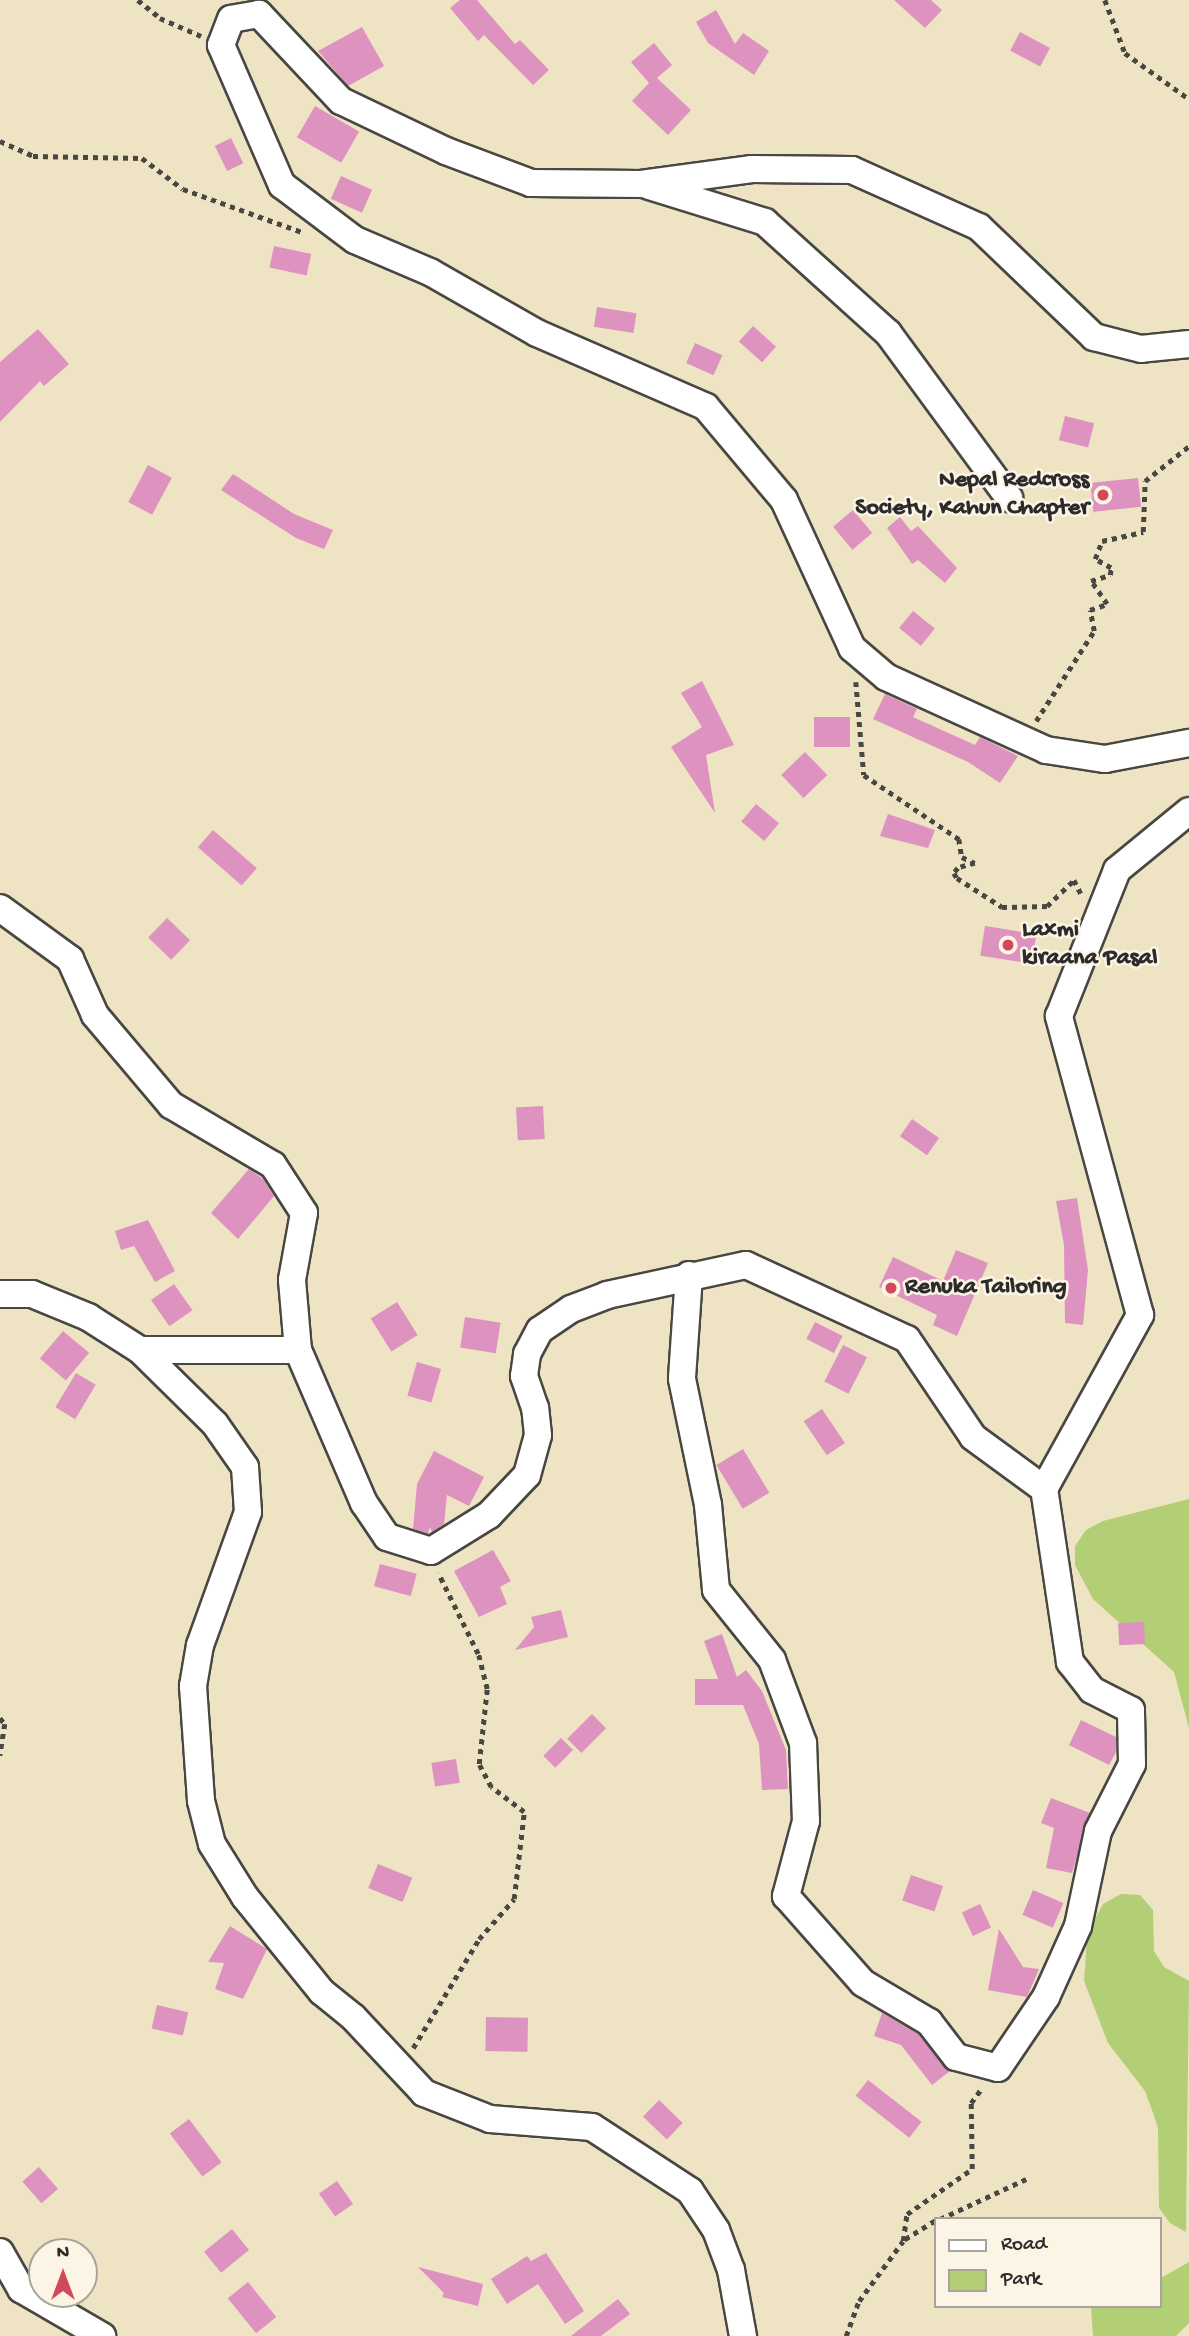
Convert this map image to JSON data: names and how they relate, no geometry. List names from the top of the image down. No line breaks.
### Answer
{"places":["Nepal Redcross Society, Kahun Chapter","Laxmi kiraana Pasal","Renuka Tailoring"],"legend":["Road","Park"],"north":"top"}
